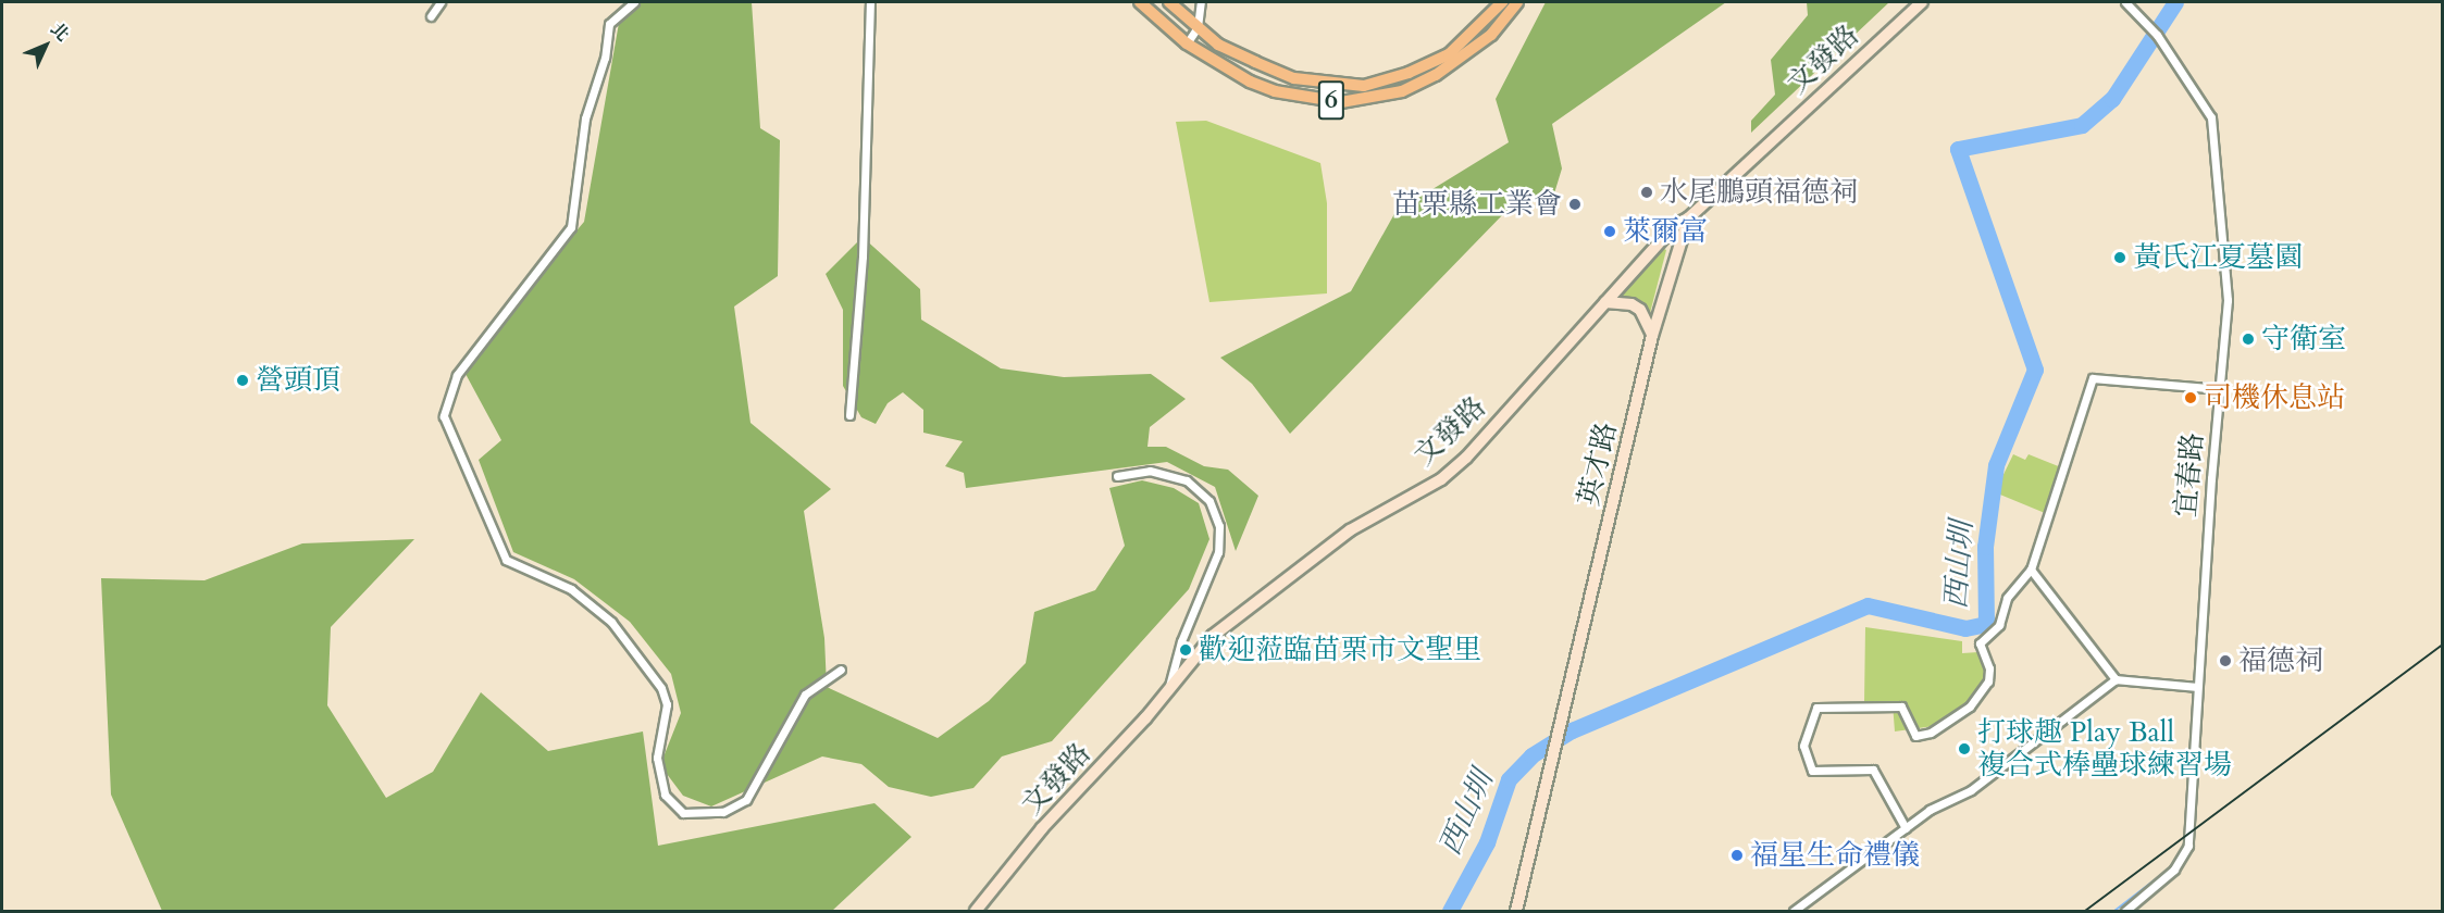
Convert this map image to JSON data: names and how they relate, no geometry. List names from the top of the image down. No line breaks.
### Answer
{"streets":{"main road":["6"],"street":["文發路","英才路","宜春路"]},"crossings":[["文發路","英才路"]],"water":["西山圳"],"places":["水尾鵬頭福德祠","苗栗縣工業會","萊爾富","黃氏江夏墓園","守衛室","營頭頂","司機休息站","歡迎蒞臨苗栗市文聖里","福德祠","打球趣 Play Ball 複合式棒壘球練習場","福星生命禮儀"],"north":"top right"}
